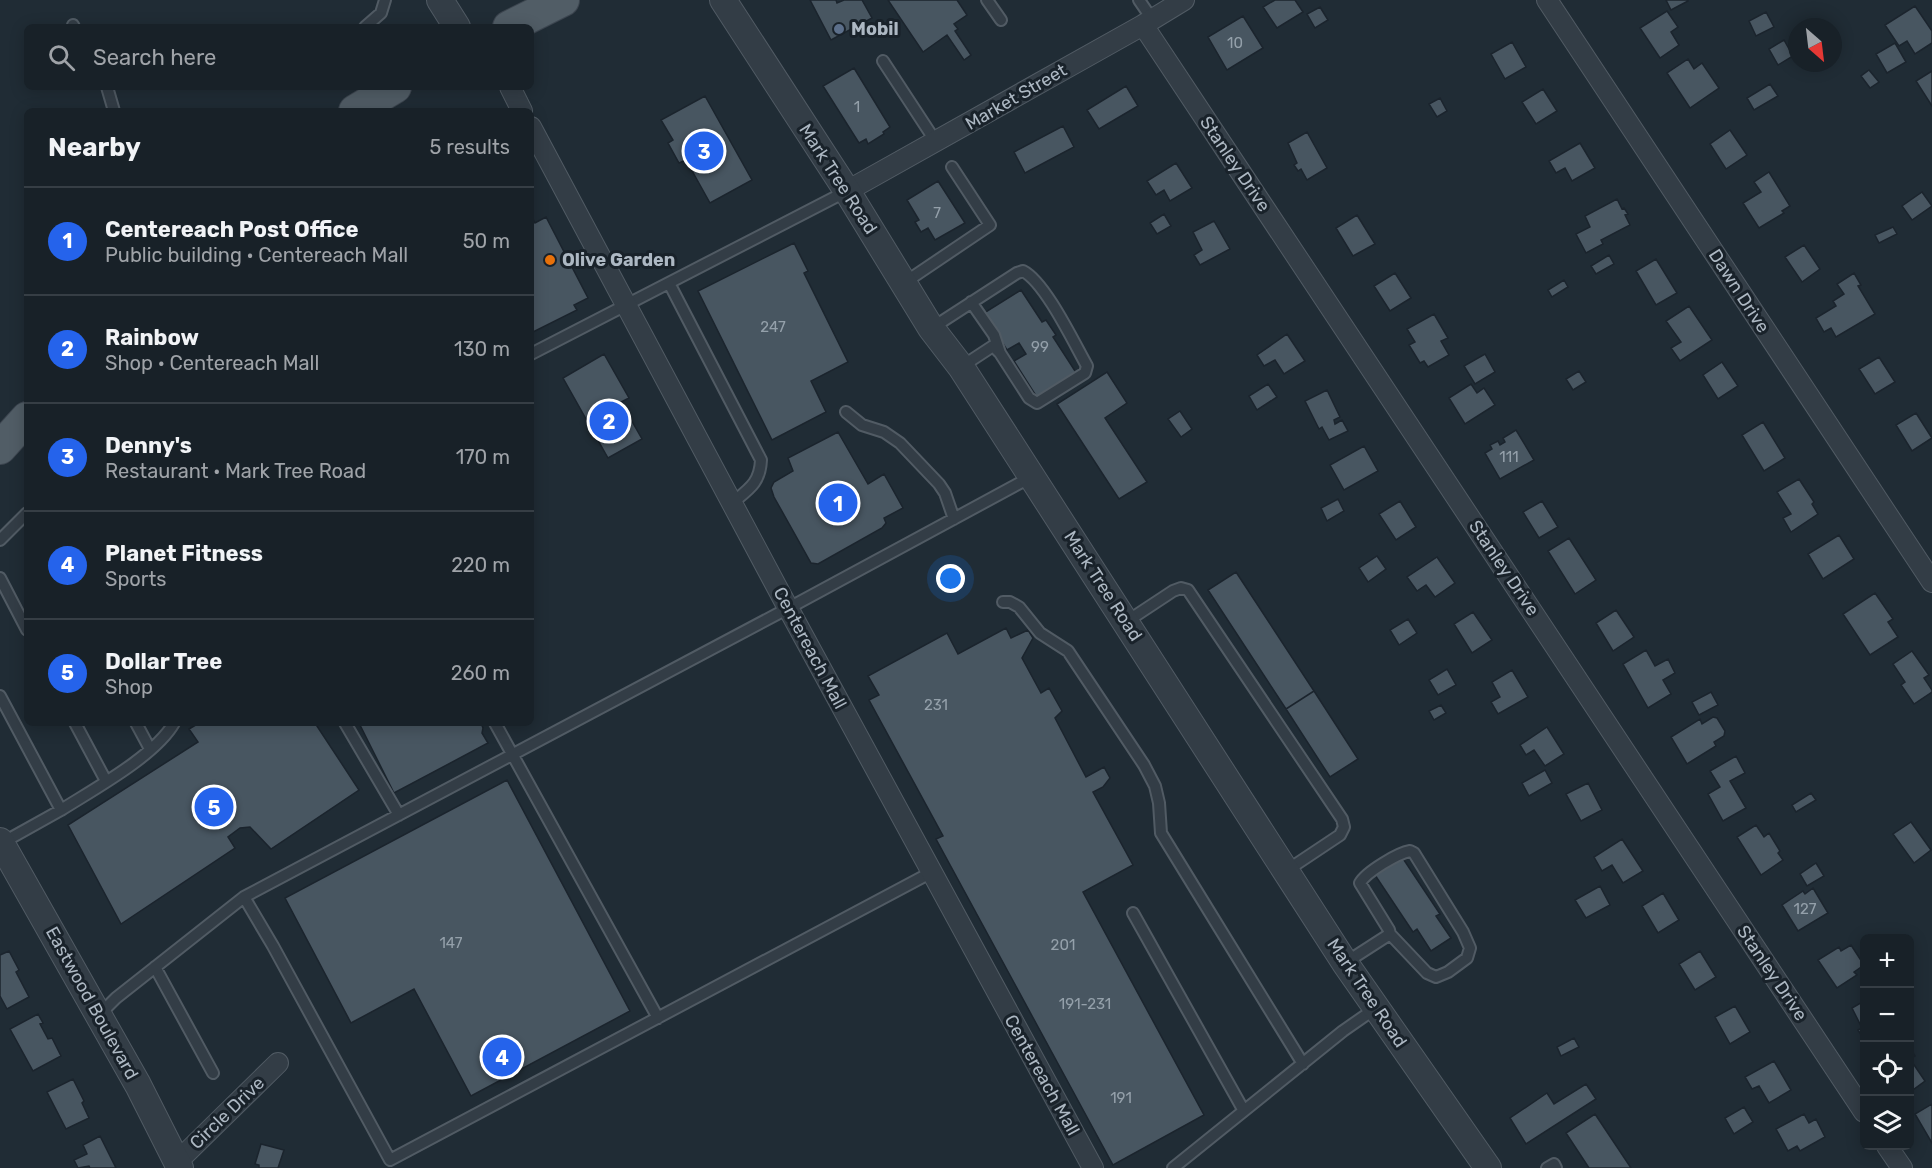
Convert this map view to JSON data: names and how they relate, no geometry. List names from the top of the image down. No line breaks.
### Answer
{"streets":{"street":["Market Street","Stanley Drive","Mark Tree Road","Dawn Drive","Centereach Mall","Eastwood Boulevard","Circle Drive"]},"crossings":[["Market Street","Stanley Drive"],["Market Street","Mark Tree Road"],["Eastwood Boulevard","Circle Drive"]],"places":["Mobil","Olive Garden"],"house_numbers":["10","1","7","247","99","111","231","127","147","201","191-231","191"],"north":"bottom right","page":{"search":"Search here","heading":["Nearby","5 results"],"pins":["3","2","1","5","4"],"list":[{"mark":"1","name":"Centereach Post Office","note":"Public building · Centereach Mall","value":"50 m"},{"mark":"2","name":"Rainbow","note":"Shop · Centereach Mall","value":"130 m"},{"mark":"3","name":"Denny's","note":"Restaurant · Mark Tree Road","value":"170 m"},{"mark":"4","name":"Planet Fitness","note":"Sports","value":"220 m"},{"mark":"5","name":"Dollar Tree","note":"Shop","value":"260 m"}],"map_buttons":["+","−"]}}
